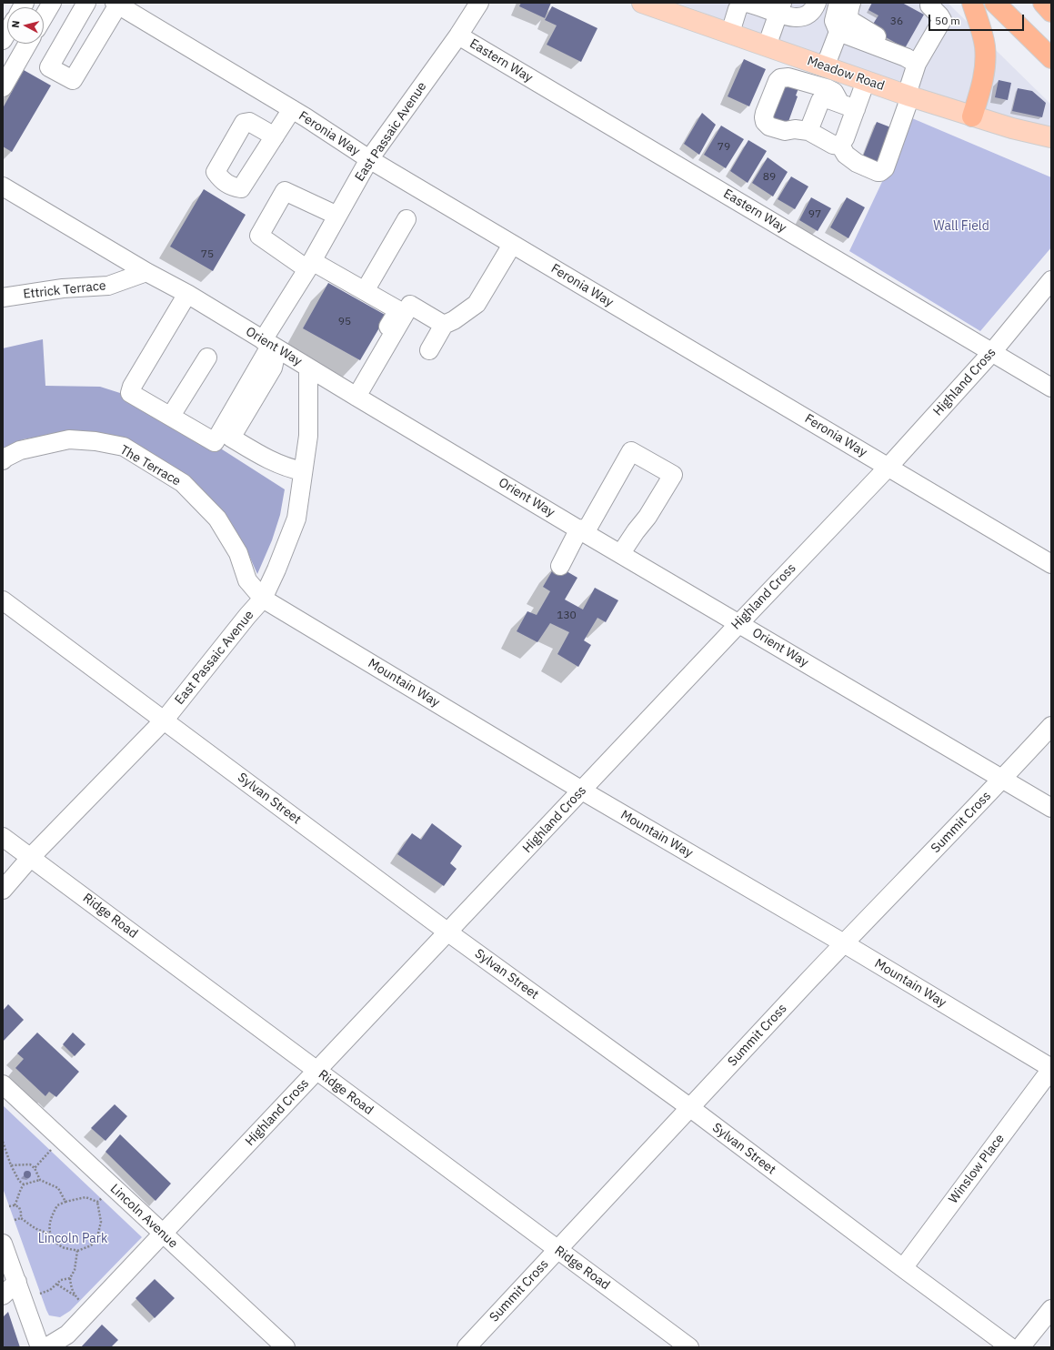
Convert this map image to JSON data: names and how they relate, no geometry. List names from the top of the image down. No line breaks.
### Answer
{"streets":{"main road":["Meadow Road"],"street":["Eastern Way","East Passaic Avenue","Feronia Way","Ettrick Terrace","Orient Way","Highland Cross","The Terrace","Mountain Way","Sylvan Street","Summit Cross","Ridge Road","Winslow Place","Lincoln Avenue"]},"crossings":[["Eastern Way","East Passaic Avenue"],["Eastern Way","Highland Cross"],["East Passaic Avenue","Feronia Way"],["East Passaic Avenue","Orient Way"],["East Passaic Avenue","The Terrace"],["East Passaic Avenue","Mountain Way"],["East Passaic Avenue","Sylvan Street"],["East Passaic Avenue","Ridge Road"],["Feronia Way","Highland Cross"],["Ettrick Terrace","Orient Way"],["Orient Way","Highland Cross"],["Orient Way","Summit Cross"],["Highland Cross","Mountain Way"],["Highland Cross","Sylvan Street"],["Highland Cross","Ridge Road"],["Highland Cross","Lincoln Avenue"],["The Terrace","Mountain Way"],["Mountain Way","Summit Cross"],["Mountain Way","Winslow Place"],["Sylvan Street","Summit Cross"],["Sylvan Street","Winslow Place"],["Summit Cross","Ridge Road"]],"parks":["Wall Field","Lincoln Park"],"house_numbers":["36","79","89","97","75","95","130"],"scale_bar":"50 m","north":"left"}
